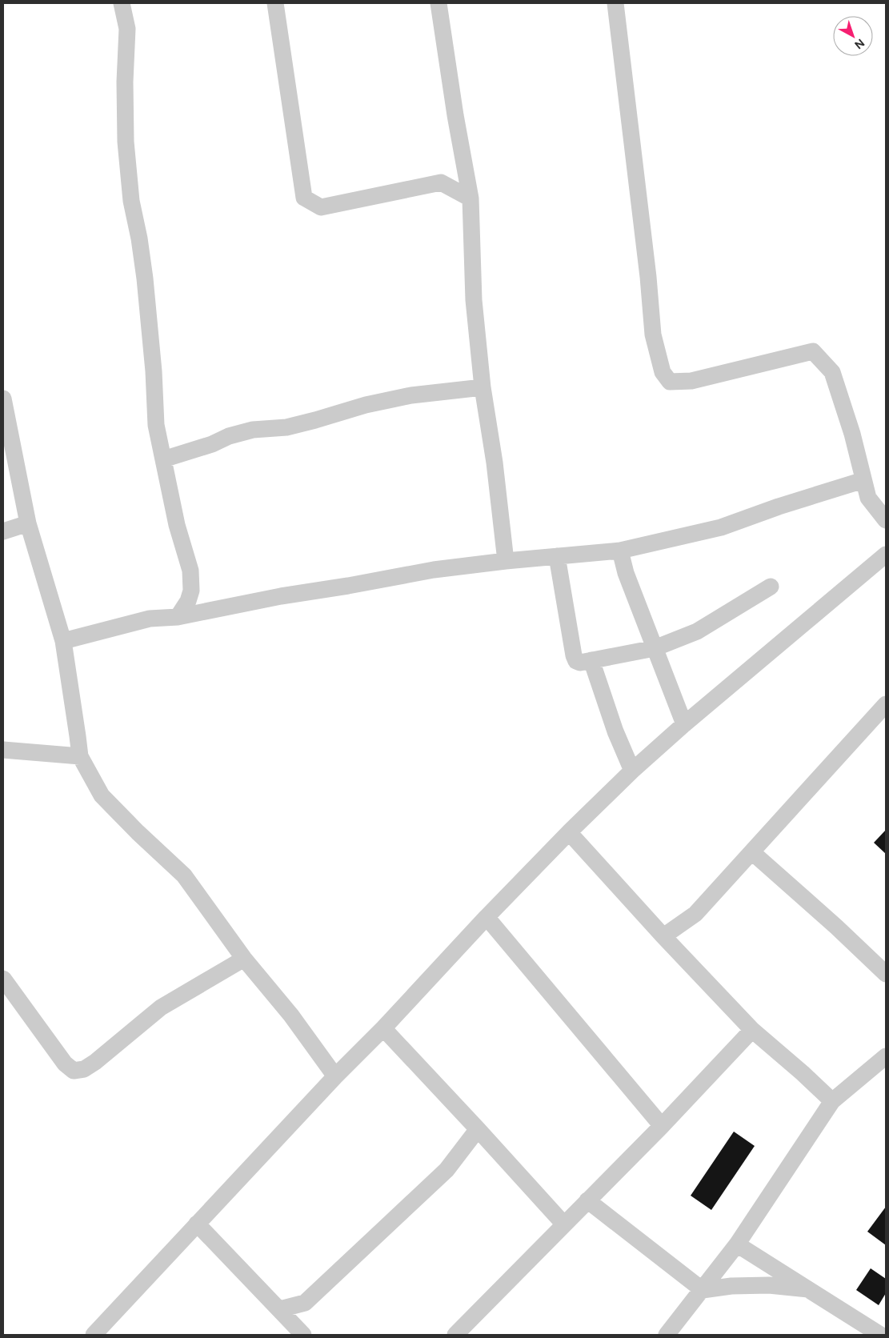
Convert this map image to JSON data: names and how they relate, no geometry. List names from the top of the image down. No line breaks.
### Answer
{"north":"bottom right"}
